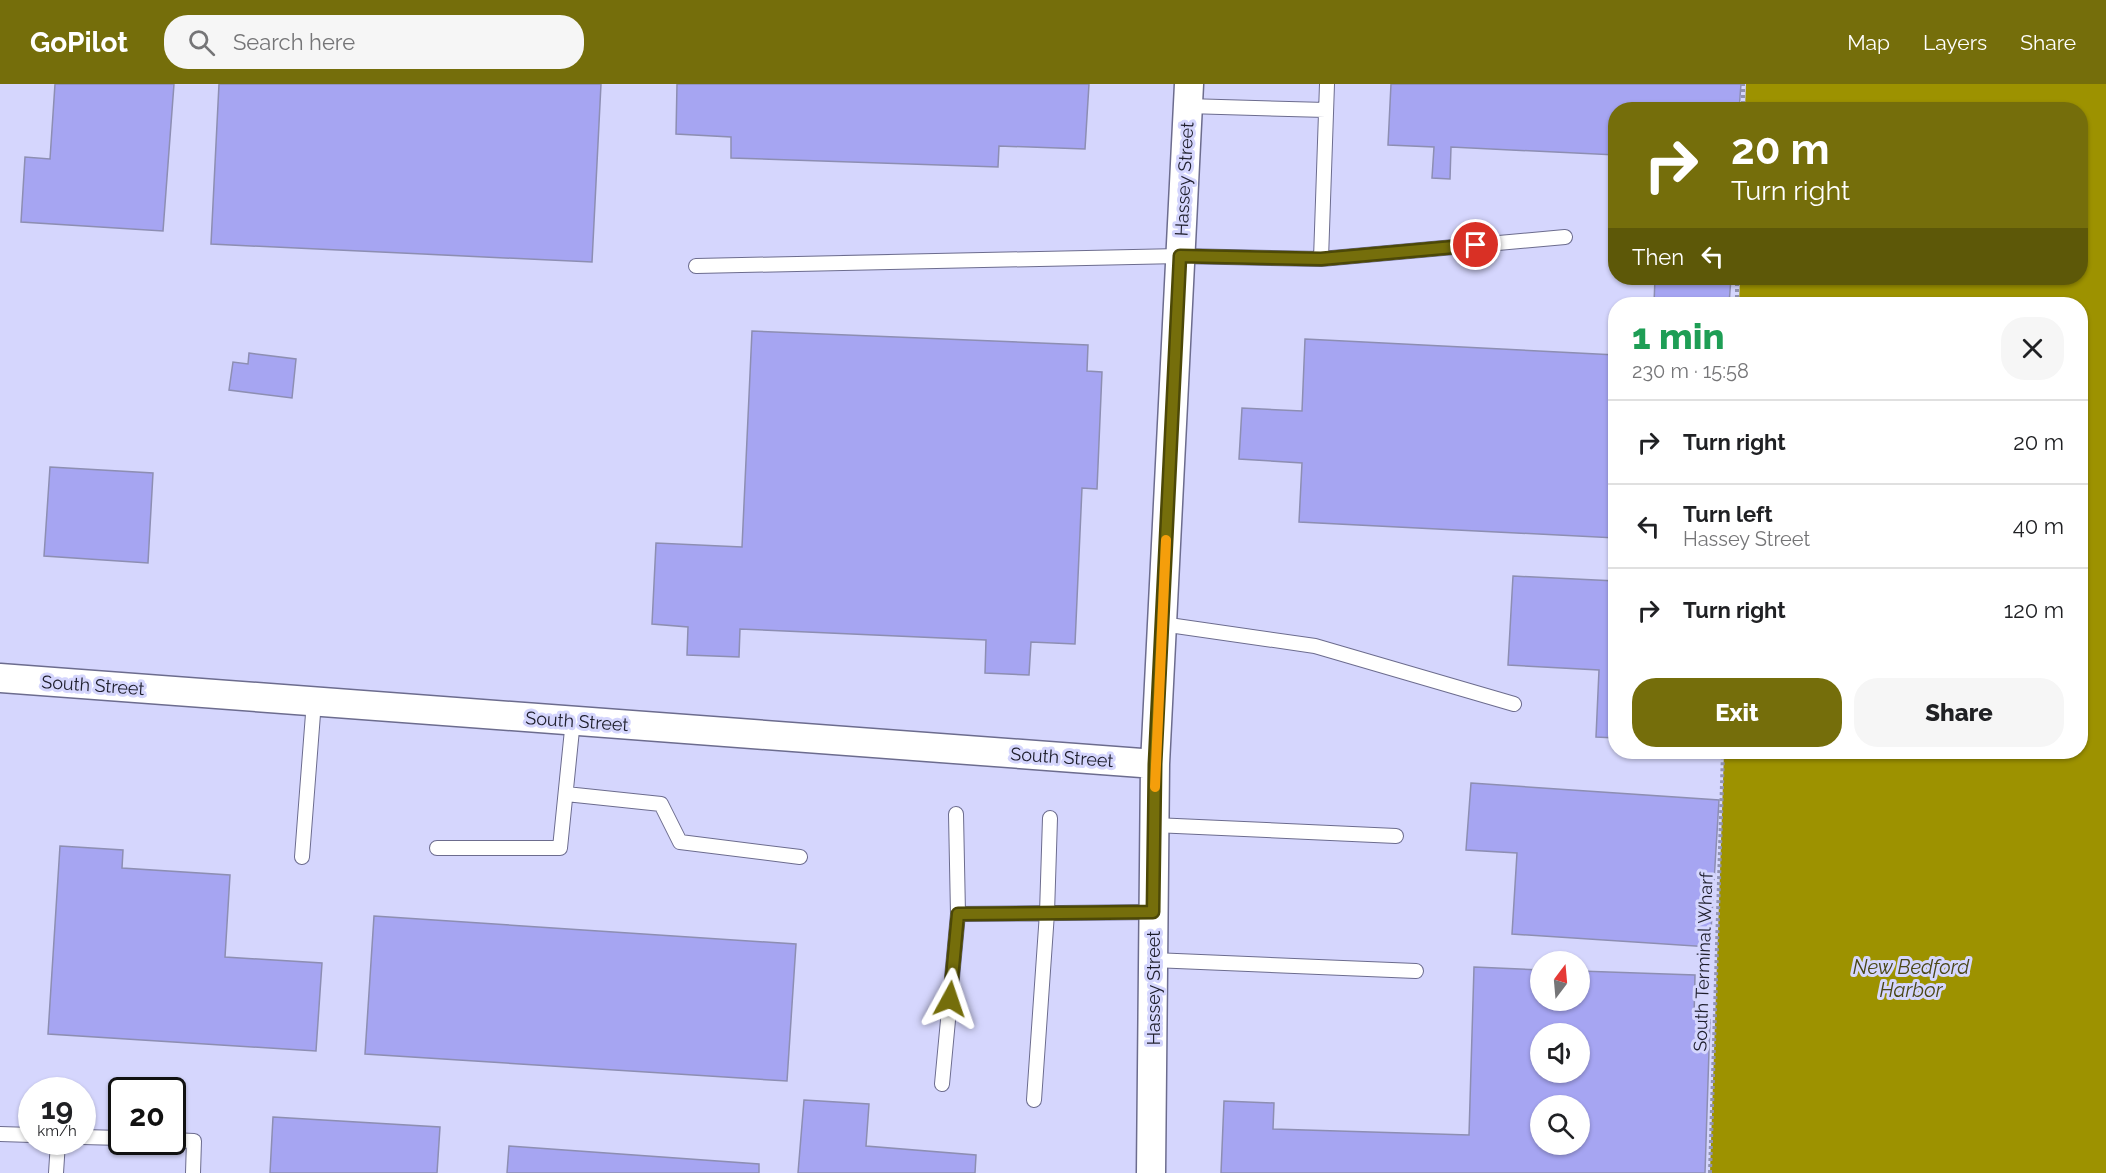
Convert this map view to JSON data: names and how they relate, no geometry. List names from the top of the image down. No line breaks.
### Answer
{"streets":{"street":["Hassey Street","South Street"],"path":["South Terminal Wharf"]},"crossings":[["Hassey Street","South Street"]],"water":["New Bedford Harbor"],"north":"top","page":{"header":"GoPilot","search":"Search here","nav":["Map","Layers","Share"],"turn":["20 m","Turn right"],"then":"Then","heading":["1 min","230 m · 15:58"],"list":[{"name":"Turn right","value":"20 m"},{"name":"Turn left","note":"Hassey Street","value":"40 m"},{"name":"Turn right","value":"120 m"}],"buttons":["Exit","Share"],"speed":"19 km/h","limit":"20"}}
